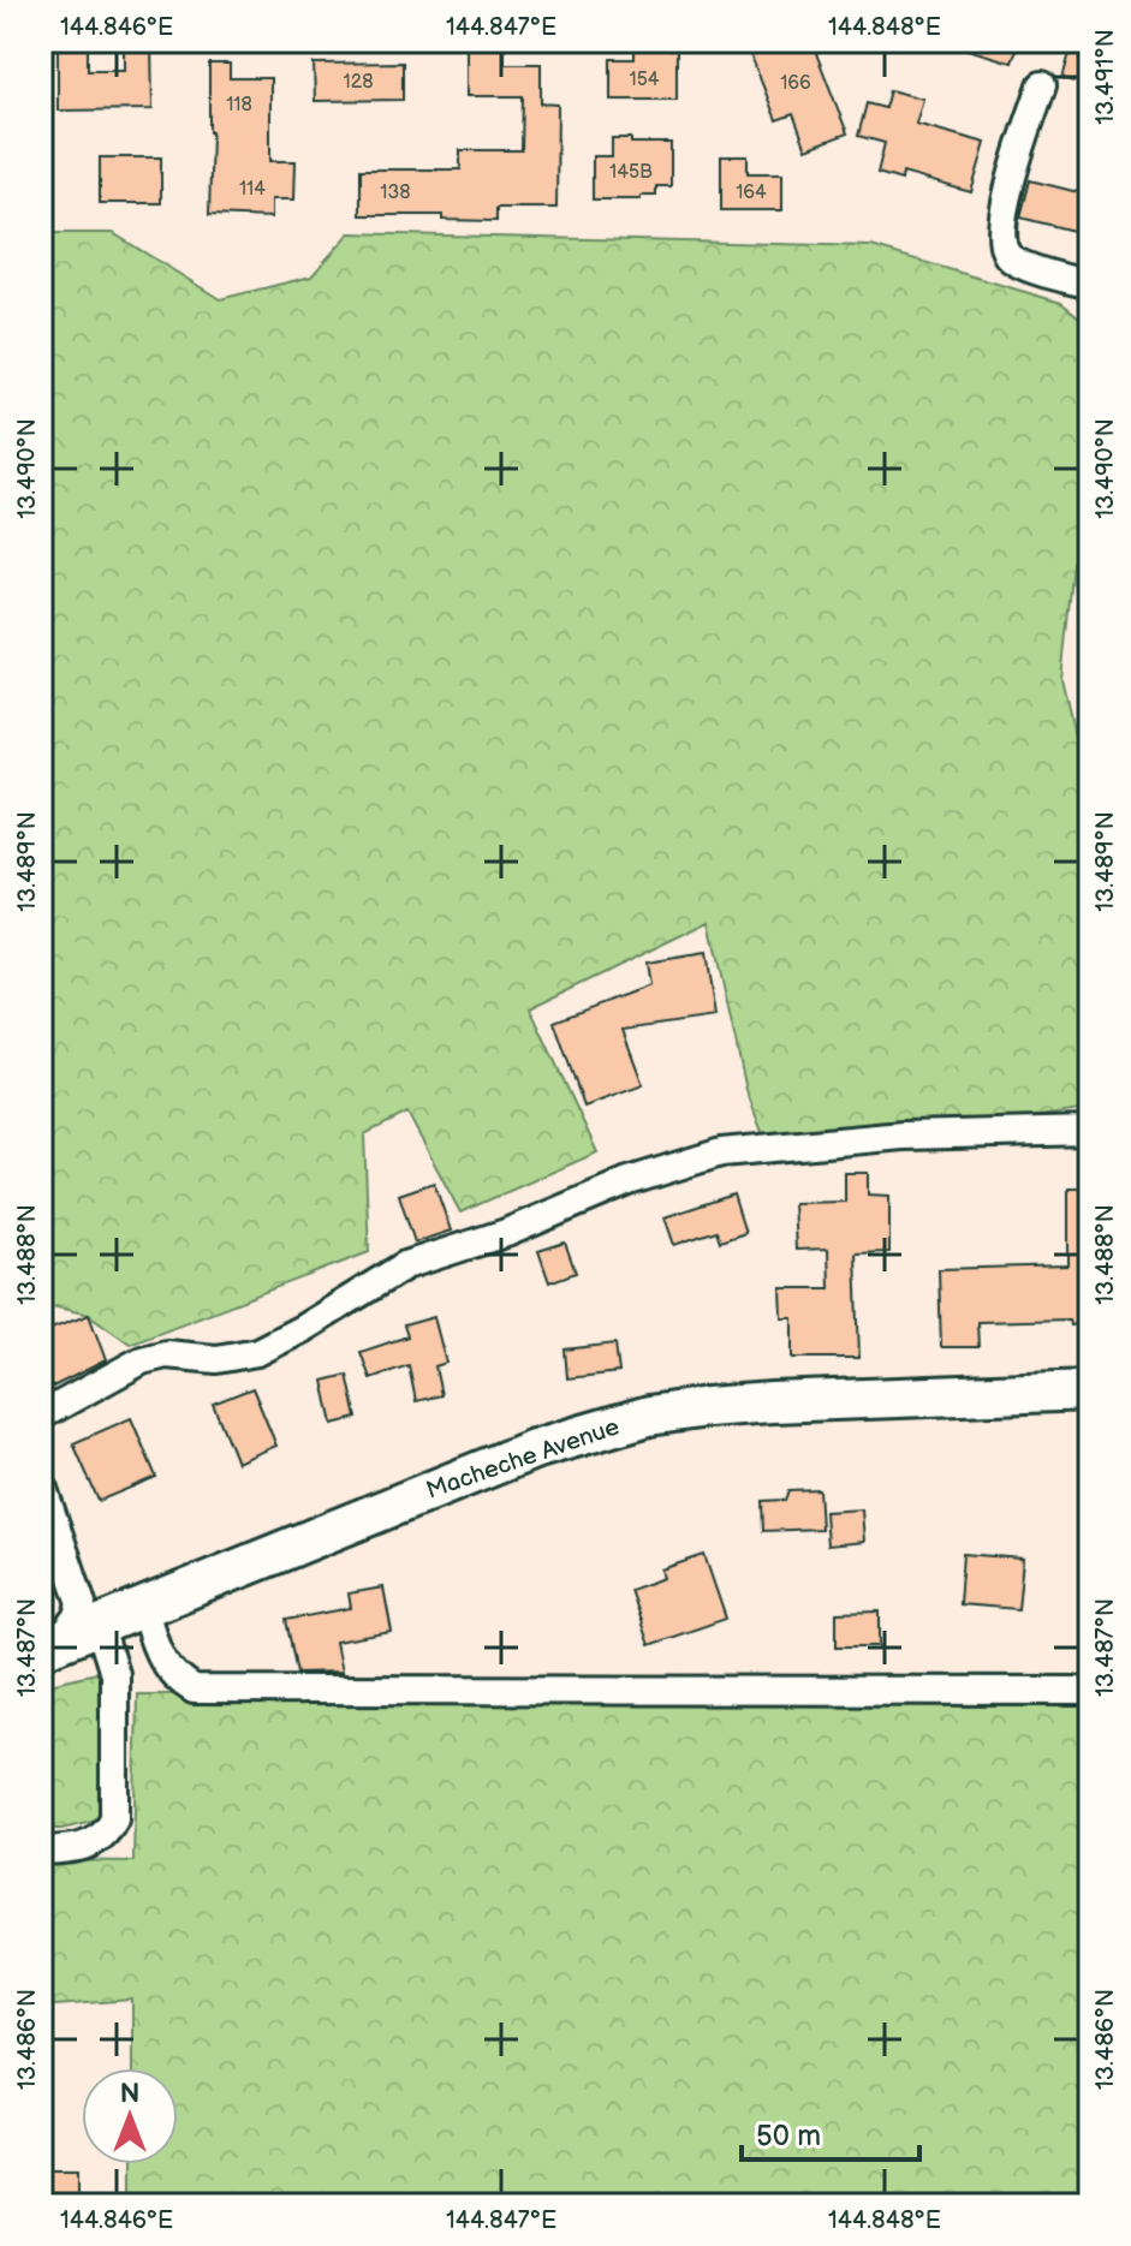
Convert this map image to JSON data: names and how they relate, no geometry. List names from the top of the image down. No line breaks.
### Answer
{"streets":{"main road":["Macheche Avenue"]},"house_numbers":["154","128","166","118","145B","114","138","164"],"scale_bar":"50 m","north":"top","coordinates":["144.846°E","144.847°E","144.848°E","13.491°N","13.490°N","13.489°N","13.488°N","13.487°N","13.486°N"]}
